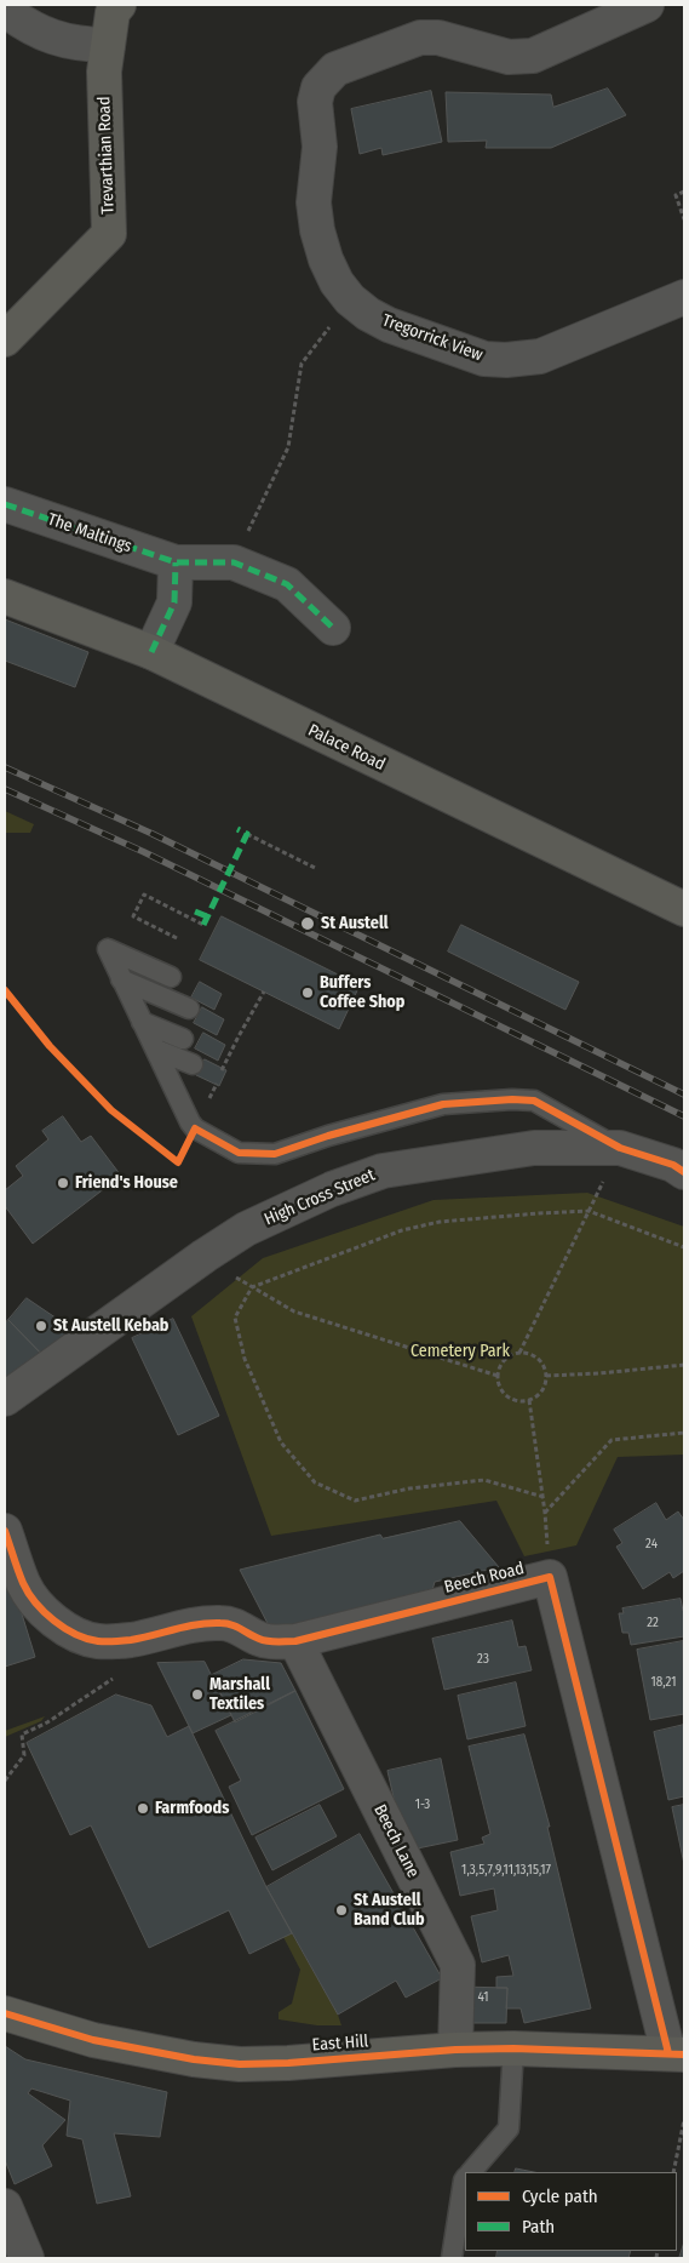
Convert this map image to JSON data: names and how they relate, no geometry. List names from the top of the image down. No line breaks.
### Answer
{"streets":{"street":["Trevarthian Road","Tregorrick View","The Maltings","Palace Road","High Cross Street","Beech Road","Beech Lane","East Hill"]},"crossings":[["Beech Road","Beech Lane"],["Beech Road","East Hill"],["Beech Lane","East Hill"]],"parks":["Cemetery Park"],"places":["St Austell","Buffers Coffee Shop","Friend's House","St Austell Kebab","Marshall Textiles","Farmfoods","St Austell Band Club"],"house_numbers":["24","22","23","18,21","1-3","1,3,5,7,9,11,13,15,17","41"],"legend":["Cycle path","Path"]}
